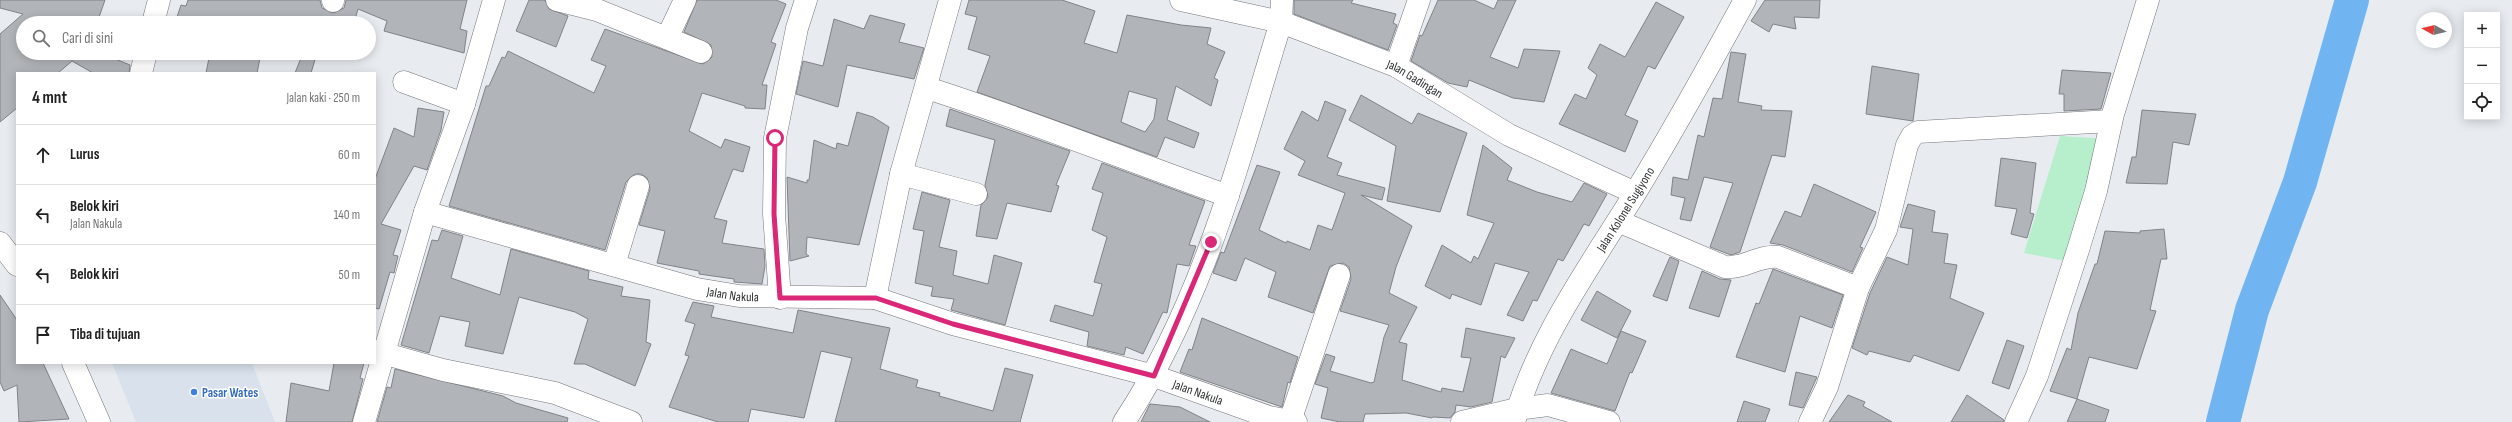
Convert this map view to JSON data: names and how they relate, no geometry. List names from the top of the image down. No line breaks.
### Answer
{"streets":{"main road":["Jalan Gadingan","Jalan Kolonel Sugiyono","Jalan Nakula"]},"crossings":[["Jalan Gadingan","Jalan Kolonel Sugiyono"]],"places":["Pasar Wates"],"north":"left","page":{"map_buttons":["+","−"],"search":"Cari di sini","heading":["4 mnt","Jalan kaki · 250 m"],"list":[["Lurus","60 m"],["Belok kiri","Jalan Nakula","140 m"],["Belok kiri","50 m"],"Tiba di tujuan"]}}
